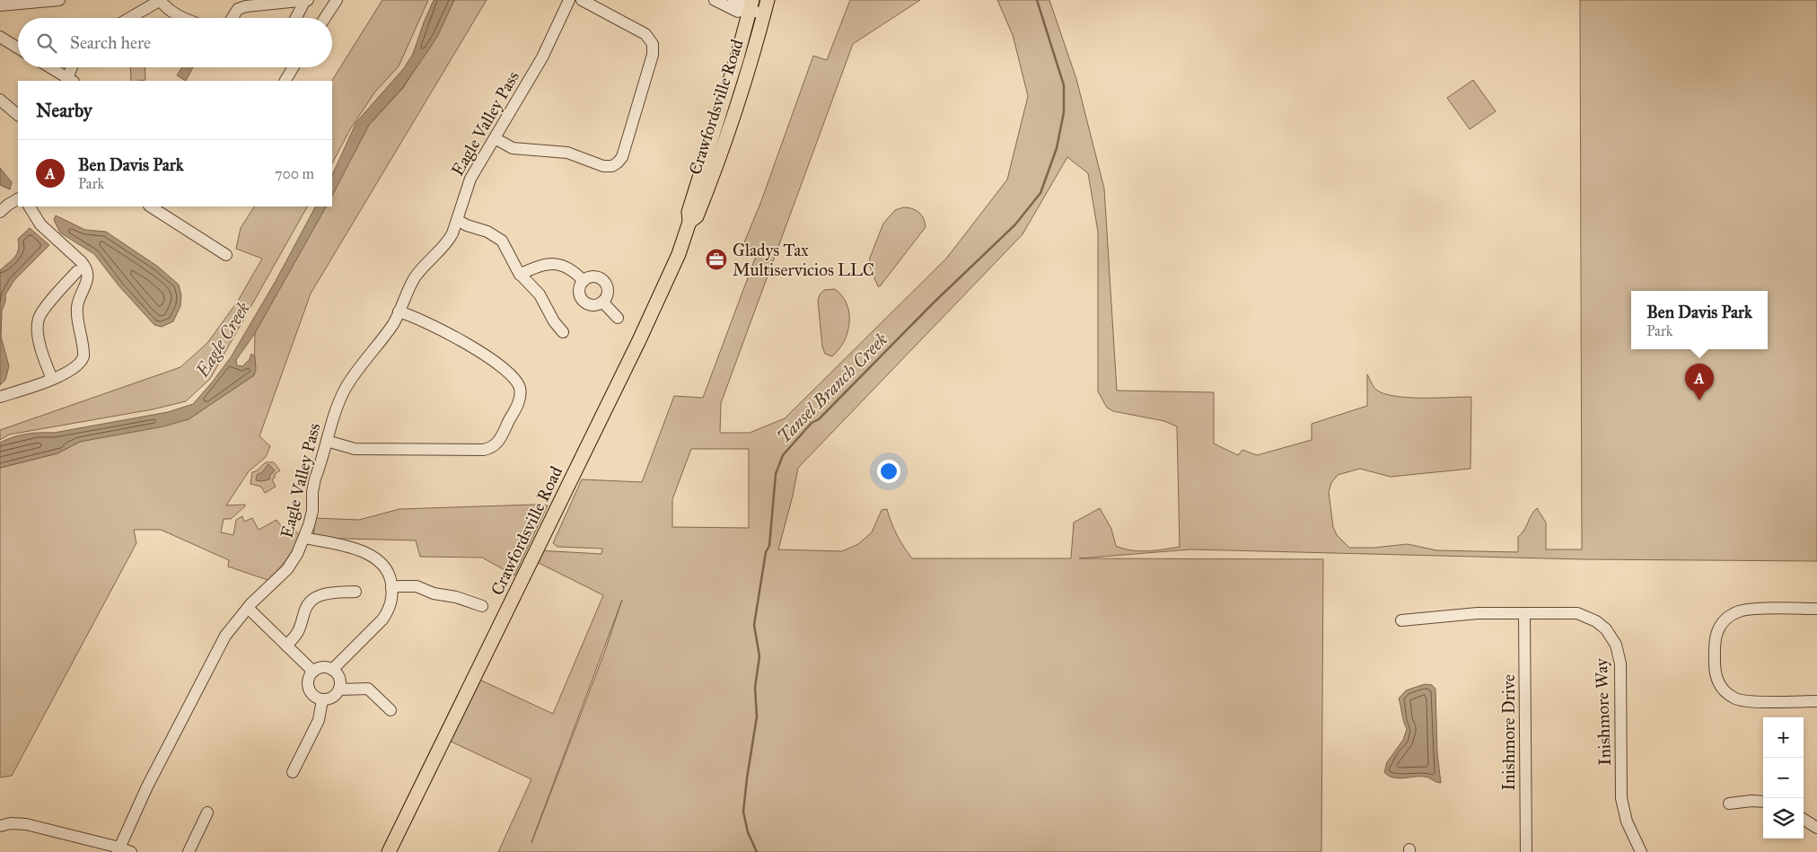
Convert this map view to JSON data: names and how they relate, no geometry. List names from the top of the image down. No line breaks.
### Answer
{"streets":{"main road":["Crawfordsville Road"],"street":["Eagle Valley Pass","Inishmore Way","Inishmore Drive"]},"crossings":[["Inishmore Way","Inishmore Drive"]],"water":["Eagle Creek","Tansel Branch Creek"],"places":{"office":["Gladys Tax Multiservicios LLC"]},"page":{"search":"Search here","heading":"Nearby","list":[{"mark":"A","name":"Ben Davis Park","note":"Park","value":"700 m"}],"popup":["Ben Davis Park","Park"],"pins":"A","map_buttons":["+","−"]}}
